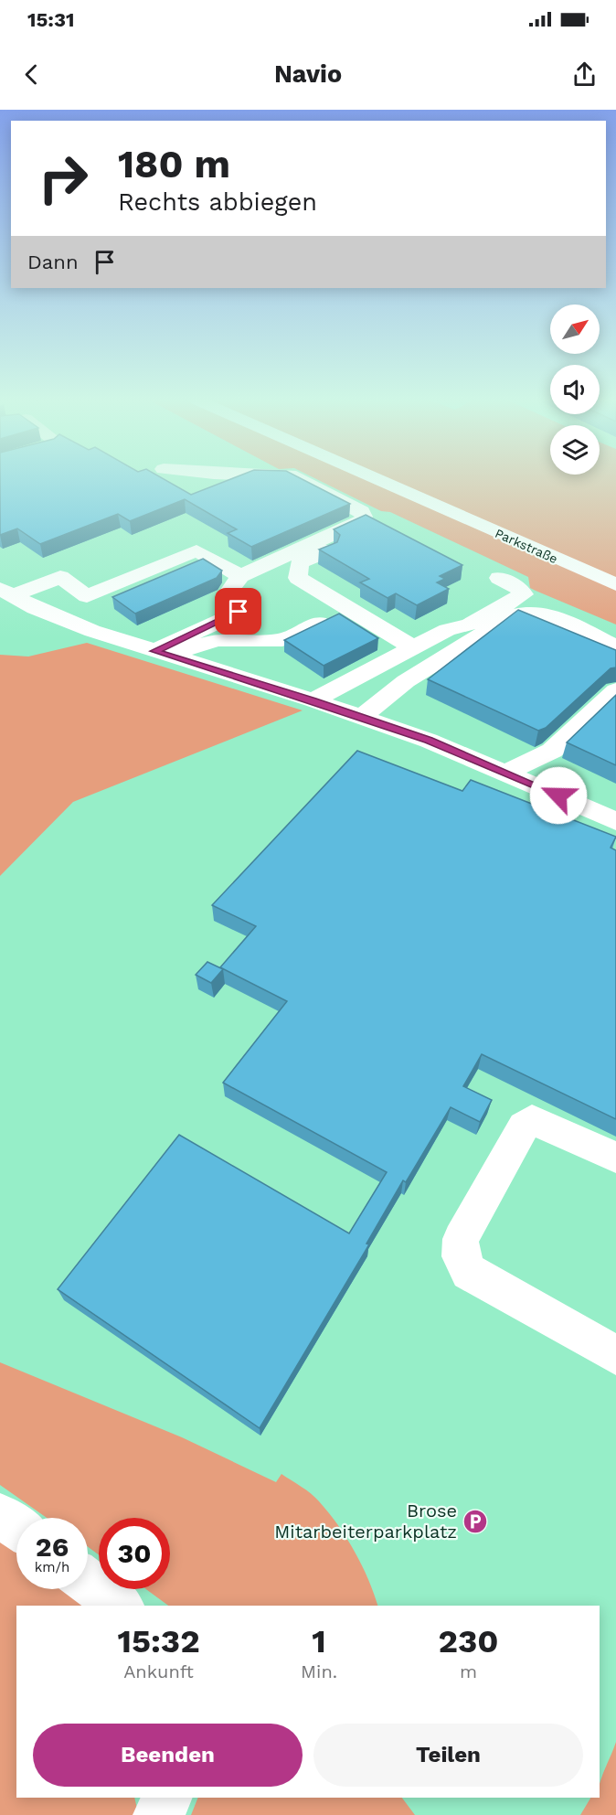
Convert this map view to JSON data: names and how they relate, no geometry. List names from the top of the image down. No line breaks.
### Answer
{"streets":{"street":["Parkstraße"]},"places":{"parking":["Brose Mitarbeiterparkplatz"]},"north":"top right","page":{"status":"15:31","header":"Navio","turn":["180 m","Rechts abbiegen"],"then":"Dann","speed":"26 km/h","limit":"30","eta":["15:32","Ankunft","1","Min.","230","m"],"buttons":["Beenden","Teilen"]}}
